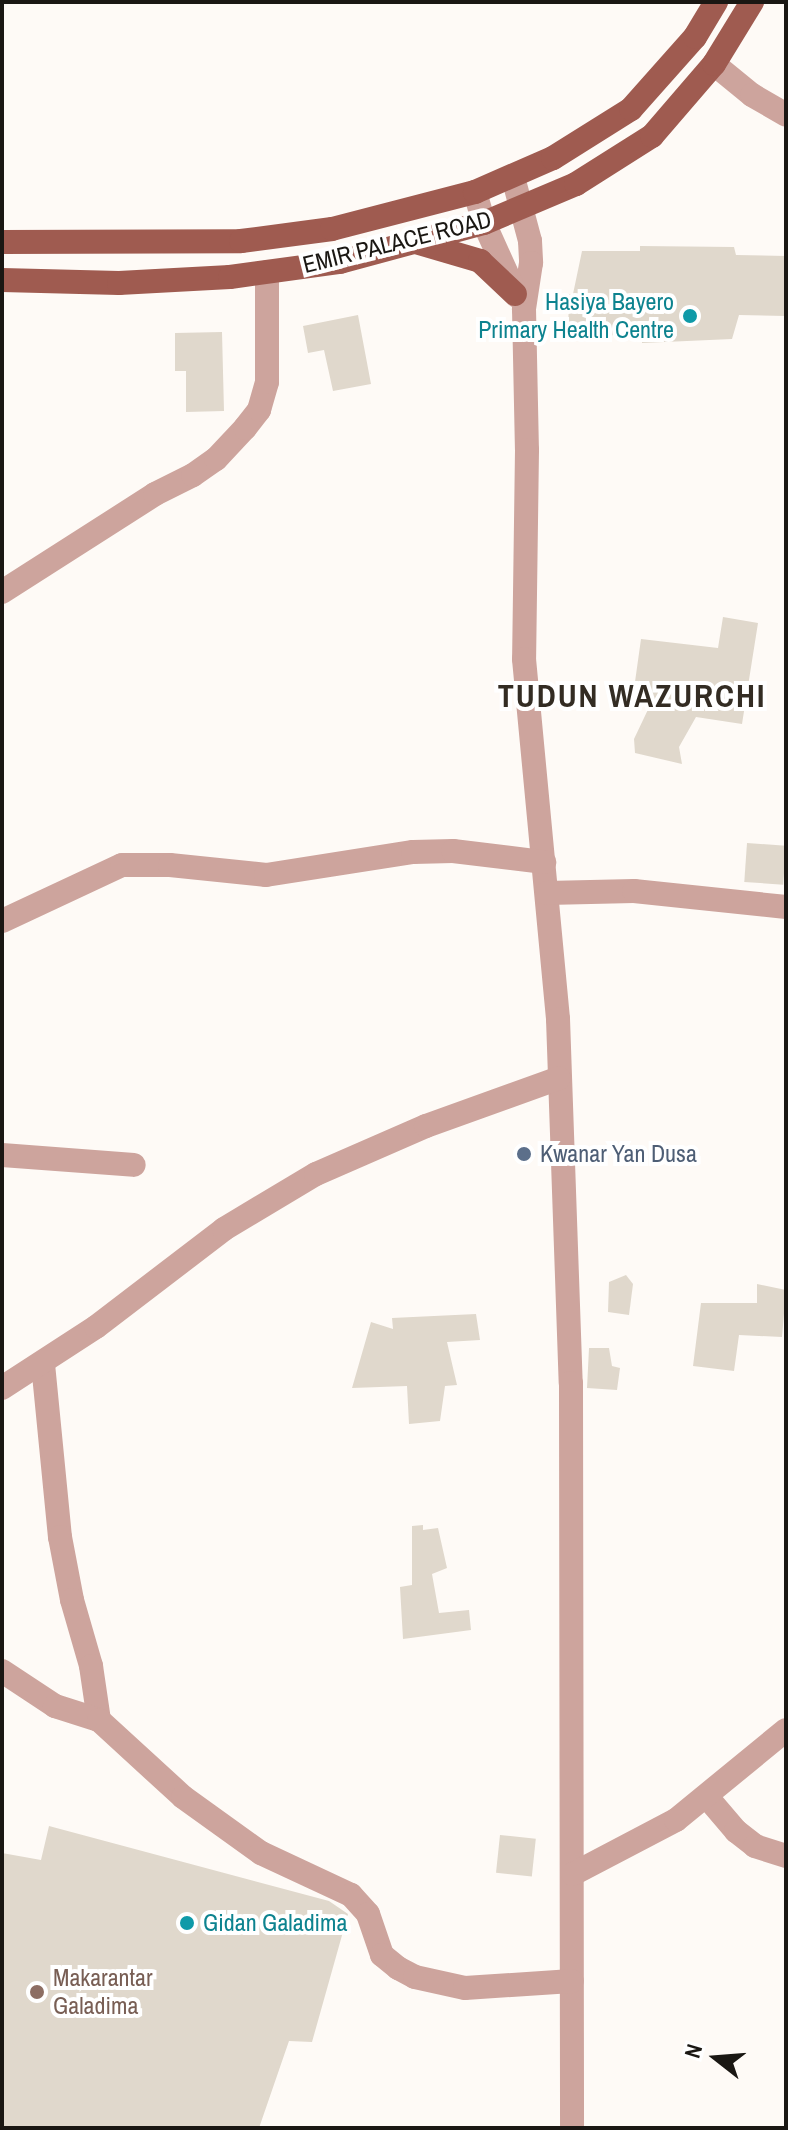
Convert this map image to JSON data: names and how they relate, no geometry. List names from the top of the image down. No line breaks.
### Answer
{"streets":{"main road":["EMIR PALACE ROAD"]},"districts":["TUDUN WAZURCHI"],"places":["Hasiya Bayero Primary Health Centre","Kwanar Yan Dusa","Gidan Galadima","Makarantar Galadima"],"north":"left"}
